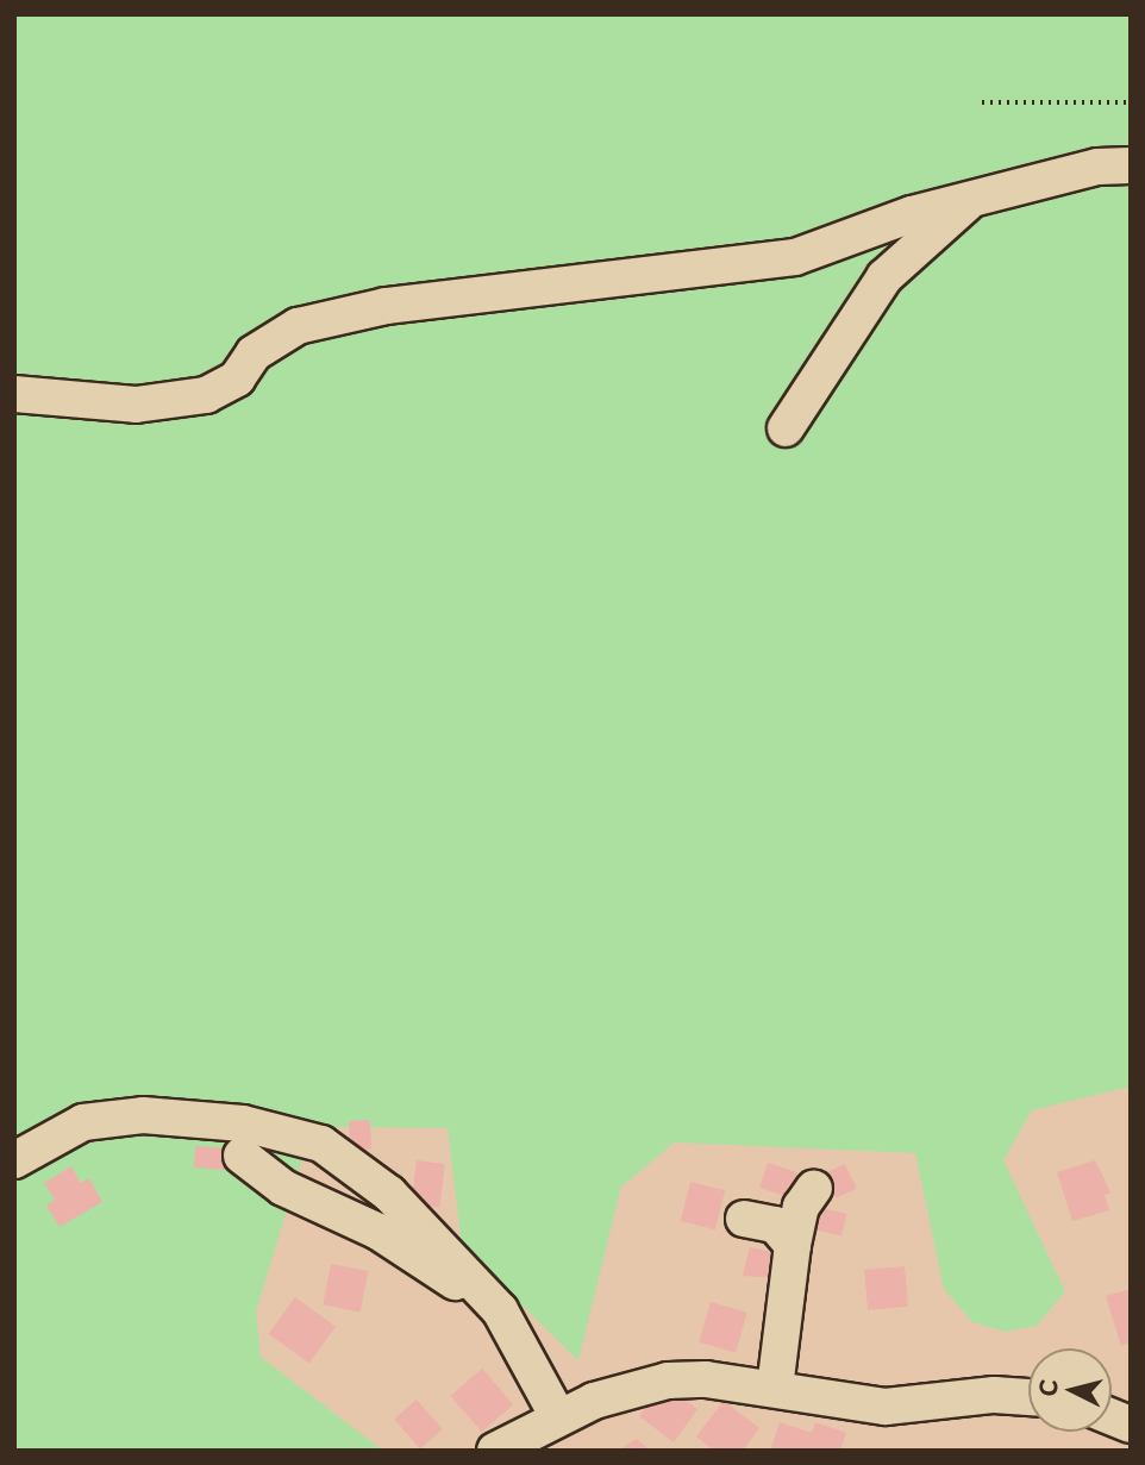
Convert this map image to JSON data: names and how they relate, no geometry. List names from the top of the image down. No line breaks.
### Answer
{"north":"left"}
